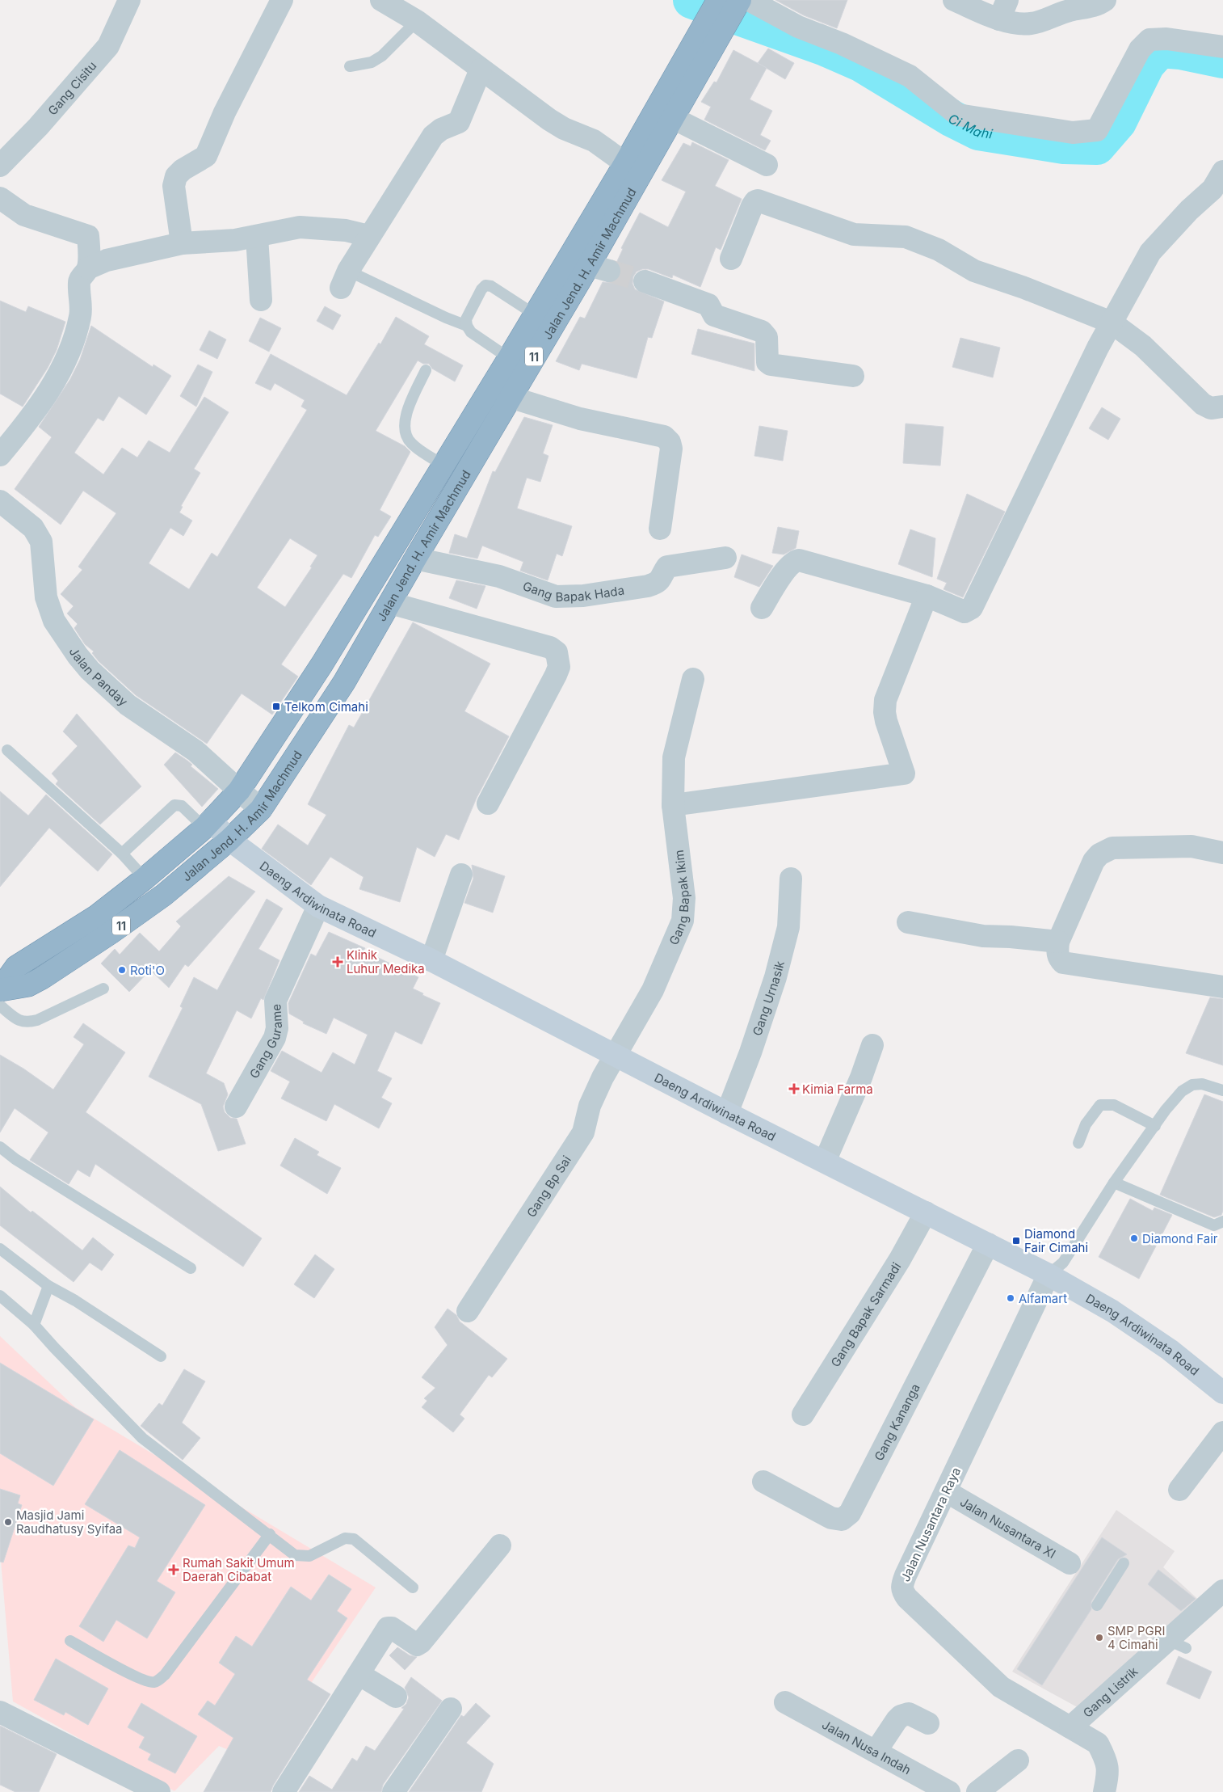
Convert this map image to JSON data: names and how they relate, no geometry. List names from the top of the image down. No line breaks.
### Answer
{"streets":{"highway":["Jalan Jend. H. Amir Machmud","11"],"main road":["Daeng Ardiwinata Road"],"street":["Gang Cisitu","Gang Bapak Hada","Jalan Panday","Gang Bapak Ikim","Gang Urnasik","Gang Gurame","Gang Bp Sai","Gang Bapak Sarmadi","Gang Kananga","Jalan Nusantara Raya","Jalan Nusantara XI","Gang Listrik","Jalan Nusa Indah"]},"crossings":[["Jalan Jend. H. Amir Machmud","Gang Bapak Hada"],["Jalan Jend. H. Amir Machmud","Jalan Panday"],["Jalan Jend. H. Amir Machmud","Daeng Ardiwinata Road"],["Gang Bapak Ikim","Daeng Ardiwinata Road"],["Gang Bapak Ikim","Gang Bp Sai"],["Daeng Ardiwinata Road","Gang Urnasik"],["Daeng Ardiwinata Road","Gang Gurame"],["Daeng Ardiwinata Road","Gang Bp Sai"],["Daeng Ardiwinata Road","Gang Bapak Sarmadi"],["Daeng Ardiwinata Road","Gang Kananga"],["Daeng Ardiwinata Road","Jalan Nusantara Raya"],["Jalan Nusantara Raya","Jalan Nusantara XI"],["Jalan Nusantara Raya","Gang Listrik"]],"water":["Ci Mahi"],"places":{"transit":["Telkom Cimahi","Diamond Fair Cimahi"],"health":["Klinik Luhur Medika","Kimia Farma","Rumah Sakit Umum Daerah Cibabat"],"other":["Roti'O","Diamond Fair","Alfamart","Masjid Jami Raudhatusy Syifaa","SMP PGRI 4 Cimahi"]}}
